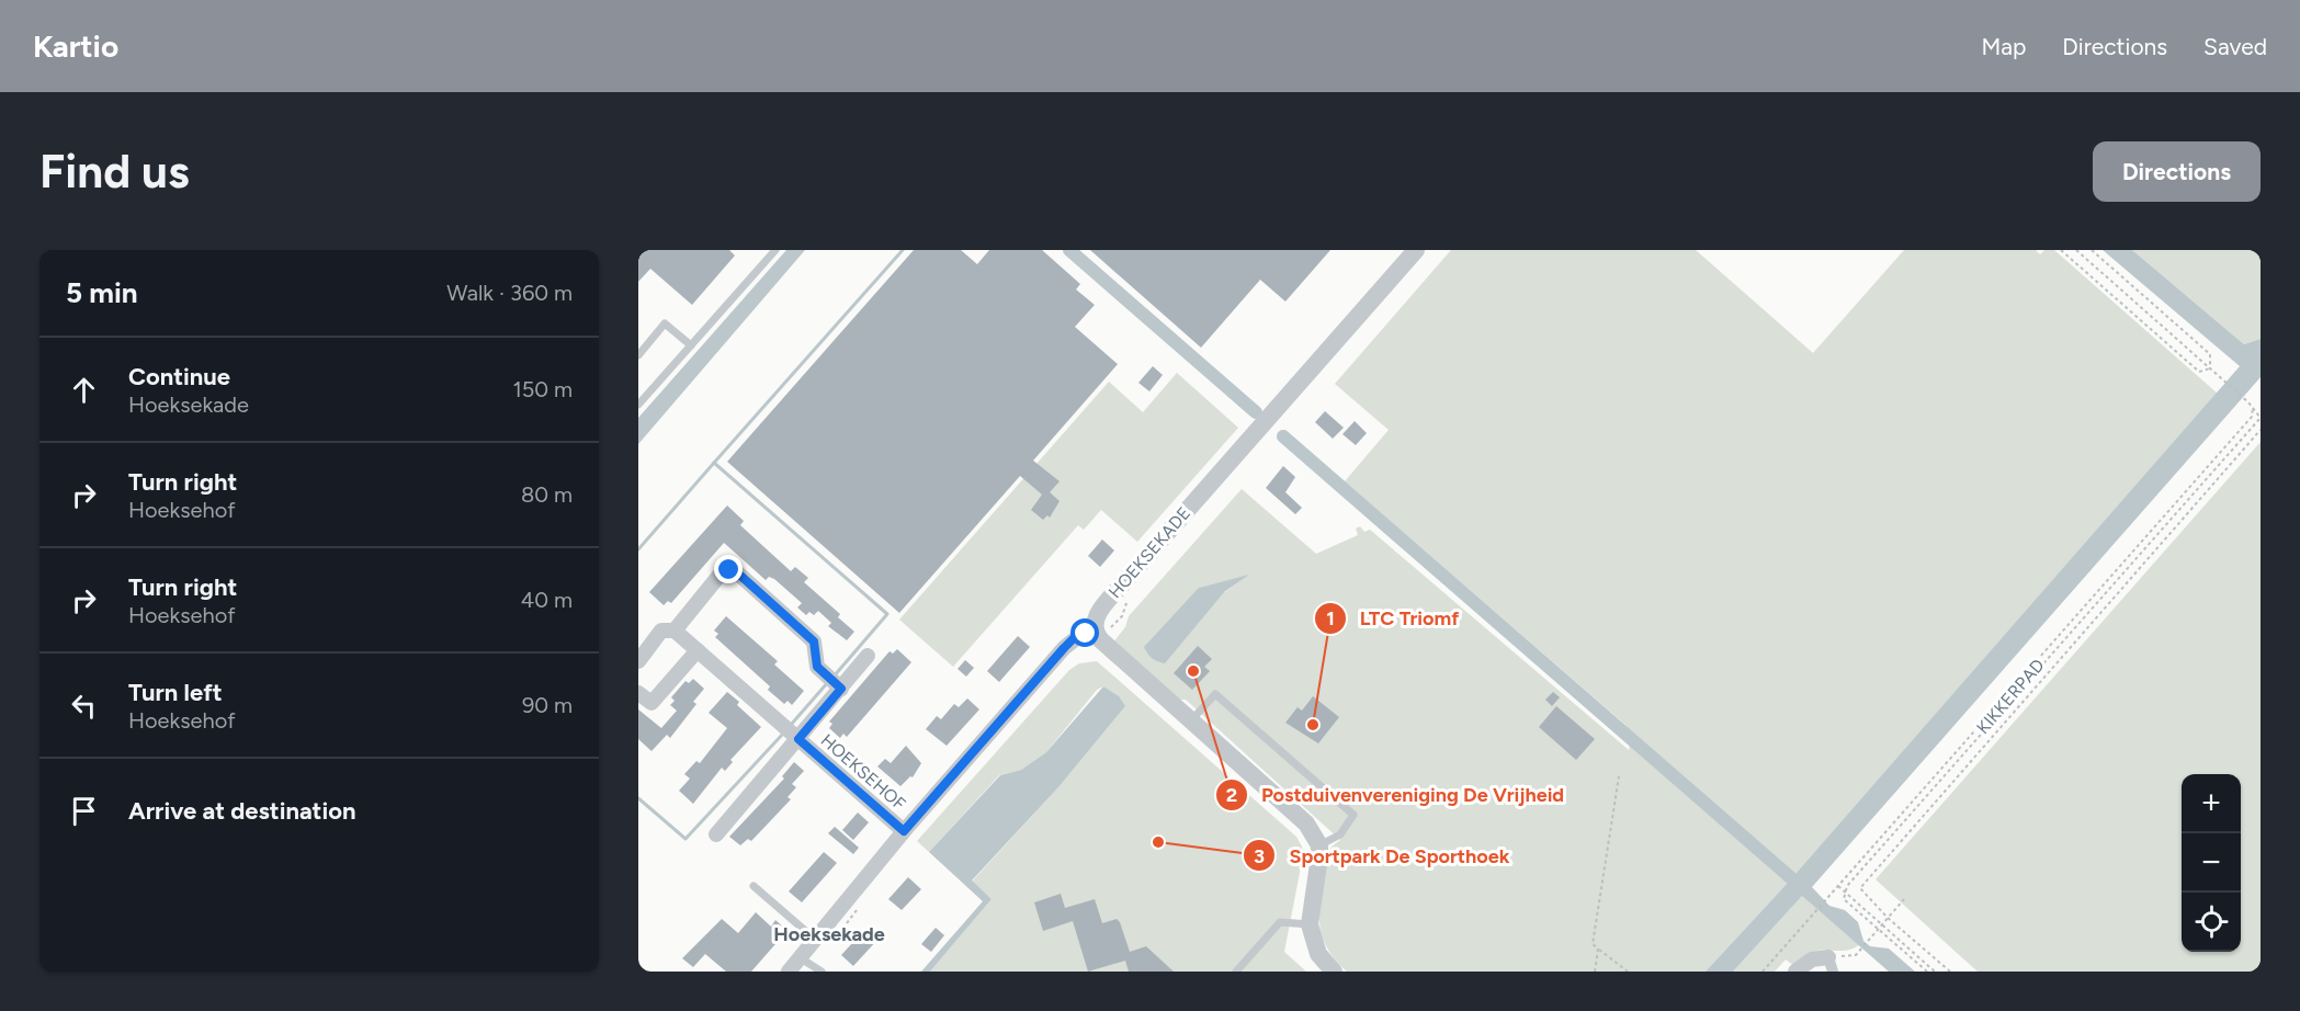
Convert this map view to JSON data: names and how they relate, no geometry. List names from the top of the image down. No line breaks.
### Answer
{"streets":{"street":["HOEKSEKADE","HOEKSEHOF"],"path":["KIKKERPAD"]},"districts":["Hoeksekade"],"places":["Postduivenvereniging De Vrijheid","LTC Triomf","Sportpark De Sporthoek"],"page":{"header":"Kartio","nav":["Map","Directions","Saved"],"buttons":"Directions","title":"Find us","heading":["5 min","Walk · 360 m"],"list":[["Continue","Hoeksekade","150 m"],["Turn right","Hoeksehof","80 m"],["Turn right","Hoeksehof","40 m"],["Turn left","Hoeksehof","90 m"],"Arrive at destination"],"map_buttons":["+","−"]}}
